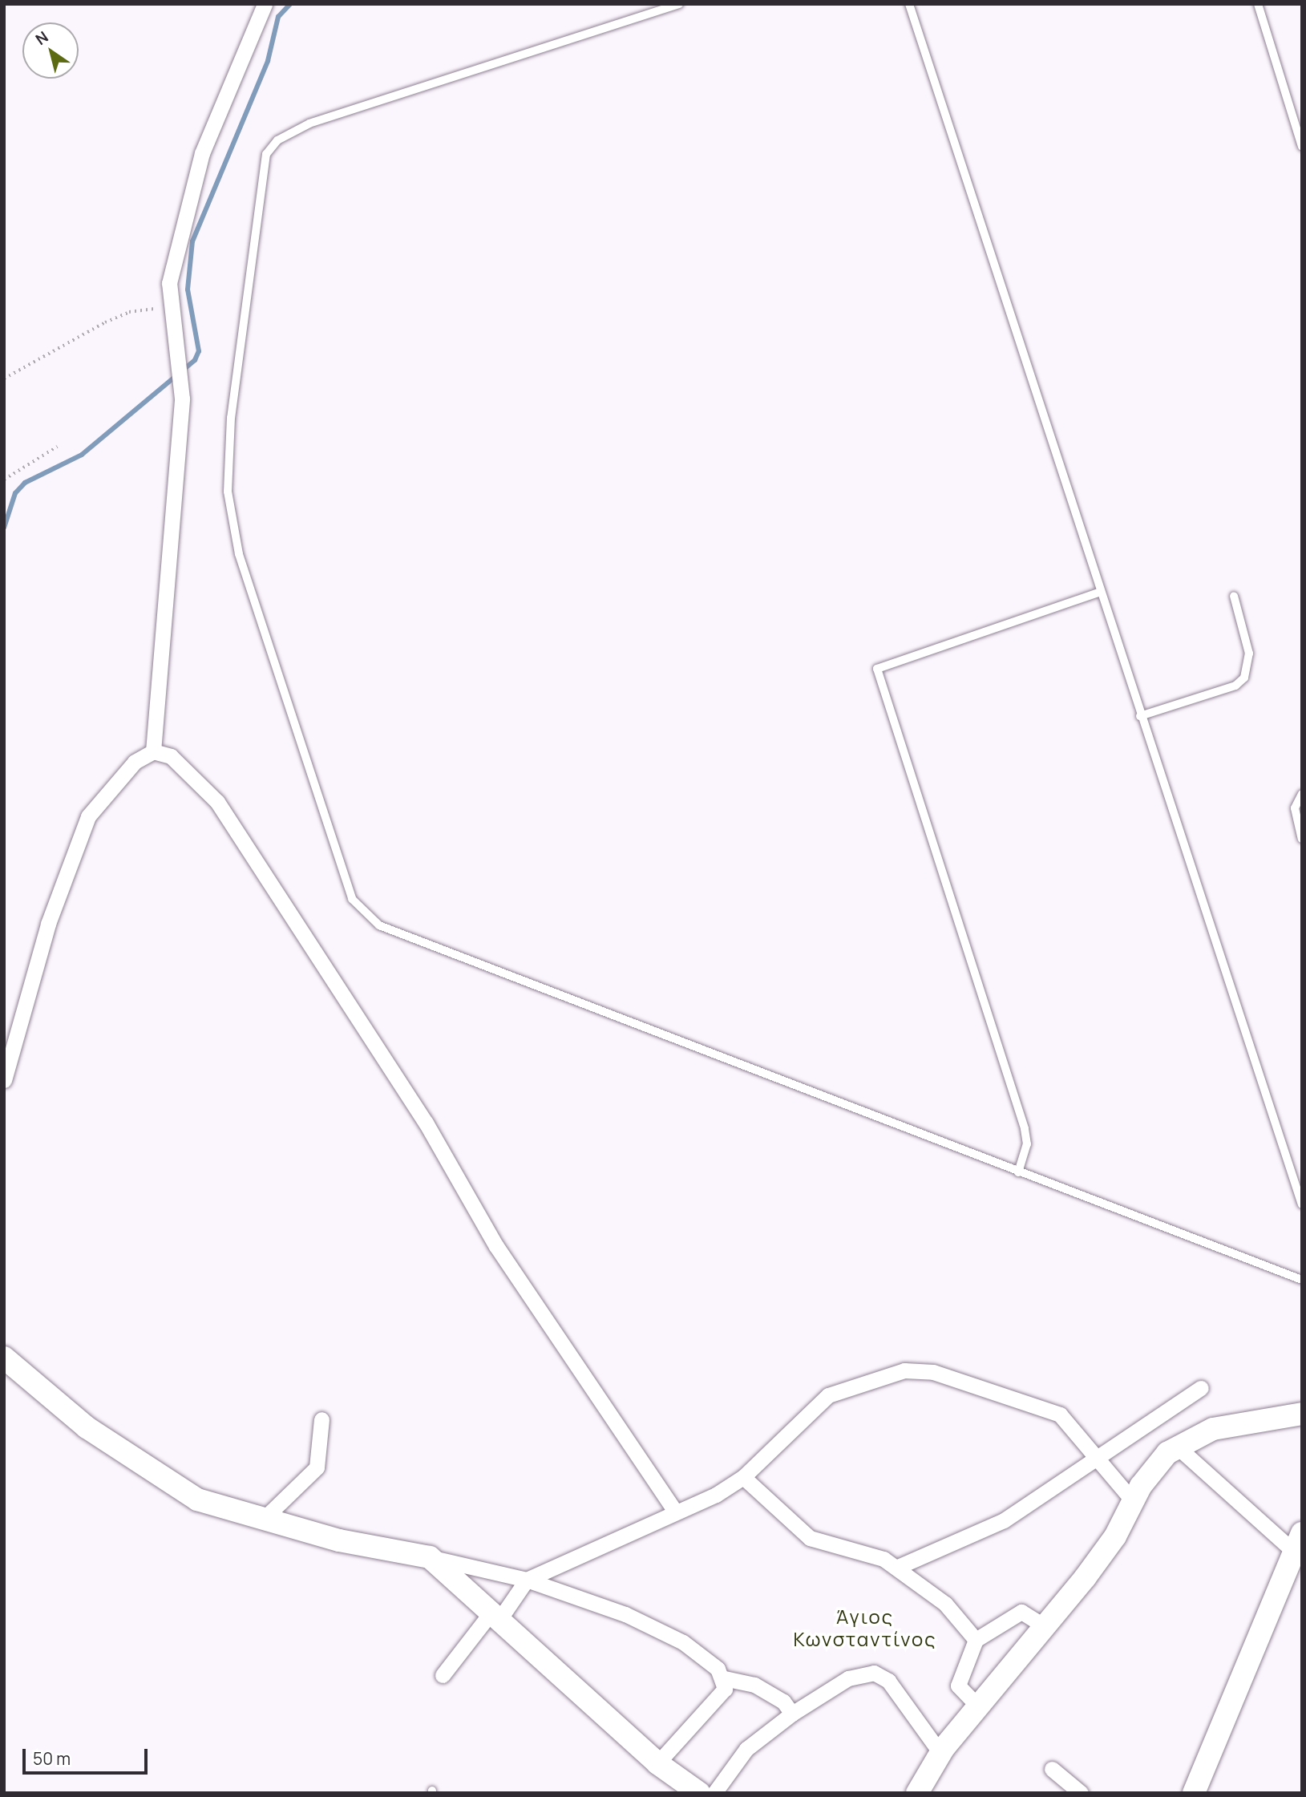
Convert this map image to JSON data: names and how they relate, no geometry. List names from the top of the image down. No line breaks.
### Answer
{"districts":["Άγιος Κωνσταντίνος"],"scale_bar":"50 m","north":"top left"}
